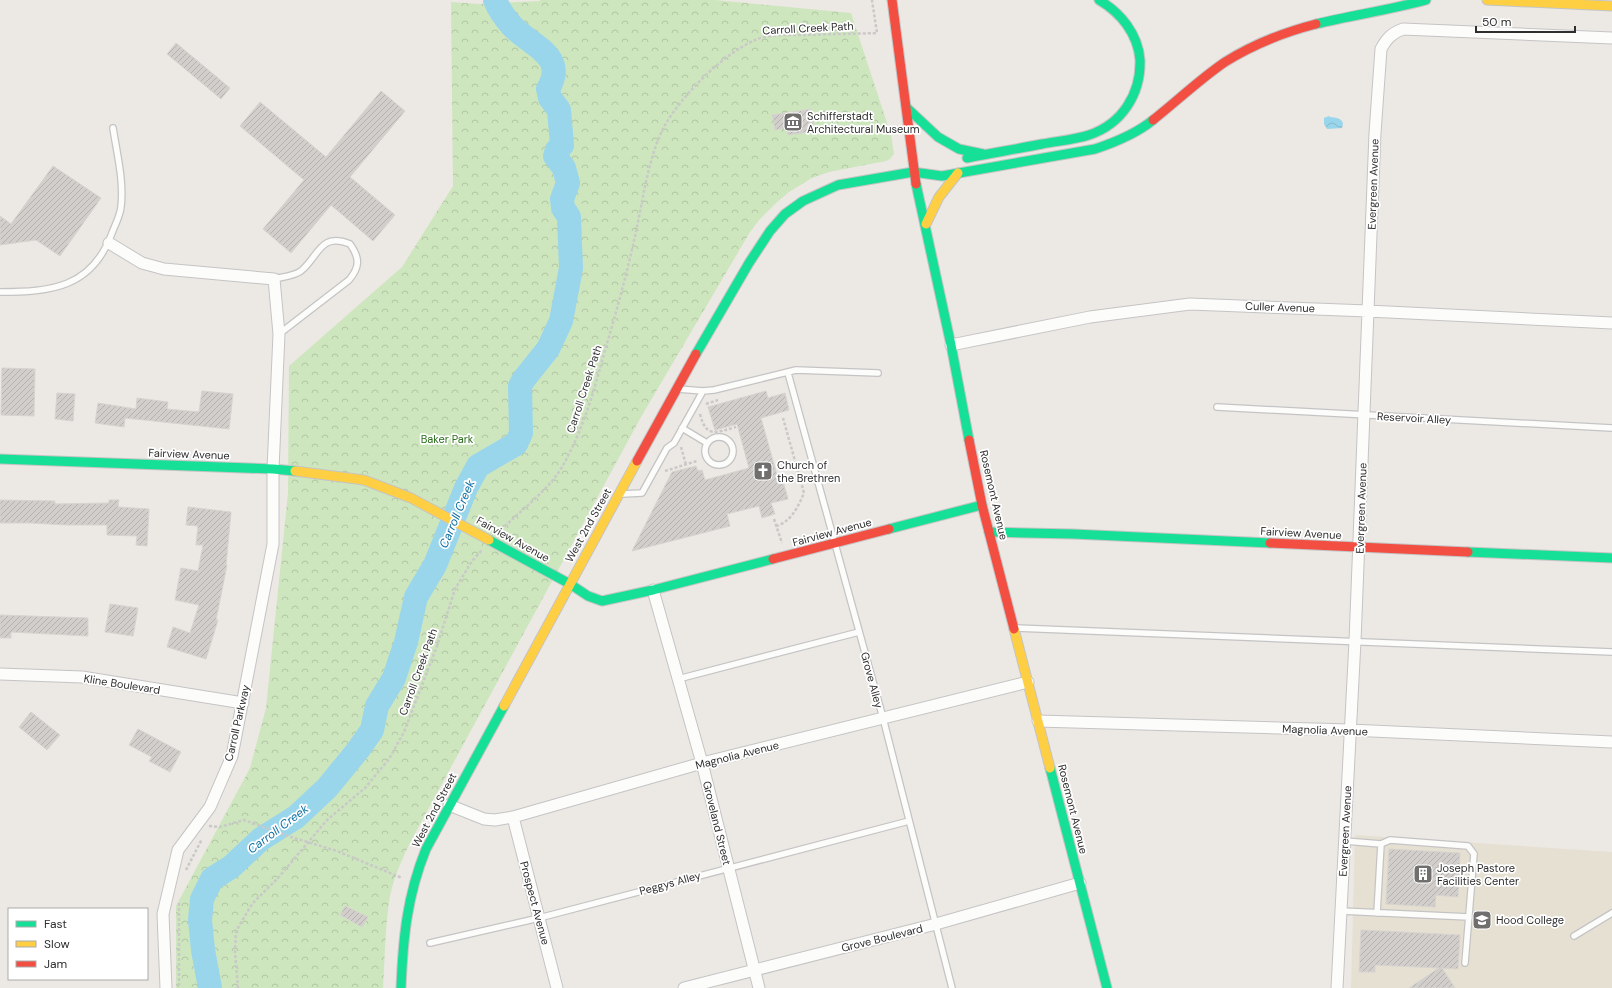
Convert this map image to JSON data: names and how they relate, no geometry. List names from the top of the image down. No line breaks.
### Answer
{"streets":{"main road":["Fairview Avenue","Rosemont Avenue","West 2nd Street"],"street":["Evergreen Avenue","Culler Avenue","Kline Boulevard","Carroll Parkway","Magnolia Avenue","Groveland Street","Prospect Avenue","Grove Boulevard"],"lane":["Reservoir Alley","Grove Alley","Peggys Alley"],"path":["Carroll Creek Path"]},"crossings":[["Carroll Creek Path","Fairview Avenue"],["Evergreen Avenue","Culler Avenue"],["Evergreen Avenue","Reservoir Alley"],["Evergreen Avenue","Fairview Avenue"],["Evergreen Avenue","Magnolia Avenue"],["Culler Avenue","Rosemont Avenue"],["Fairview Avenue","Rosemont Avenue"],["Fairview Avenue","West 2nd Street"],["Fairview Avenue","Grove Alley"],["Fairview Avenue","Carroll Parkway"],["Fairview Avenue","Groveland Street"],["Rosemont Avenue","West 2nd Street"],["Rosemont Avenue","Magnolia Avenue"],["Rosemont Avenue","Grove Boulevard"],["West 2nd Street","Magnolia Avenue"],["Grove Alley","Magnolia Avenue"],["Grove Alley","Peggys Alley"],["Grove Alley","Grove Boulevard"],["Kline Boulevard","Carroll Parkway"],["Magnolia Avenue","Groveland Street"],["Magnolia Avenue","Prospect Avenue"],["Groveland Street","Peggys Alley"],["Groveland Street","Grove Boulevard"],["Peggys Alley","Prospect Avenue"]],"water":["Carroll Creek"],"parks":["Baker Park"],"places":{"museum":["Schifferstadt Architectural Museum"],"church":["Church of the Brethren"],"building":["Joseph Pastore Facilities Center"],"school or university":["Hood College"]},"legend":["Fast","Slow","Jam"],"scale_bar":"50 m"}
